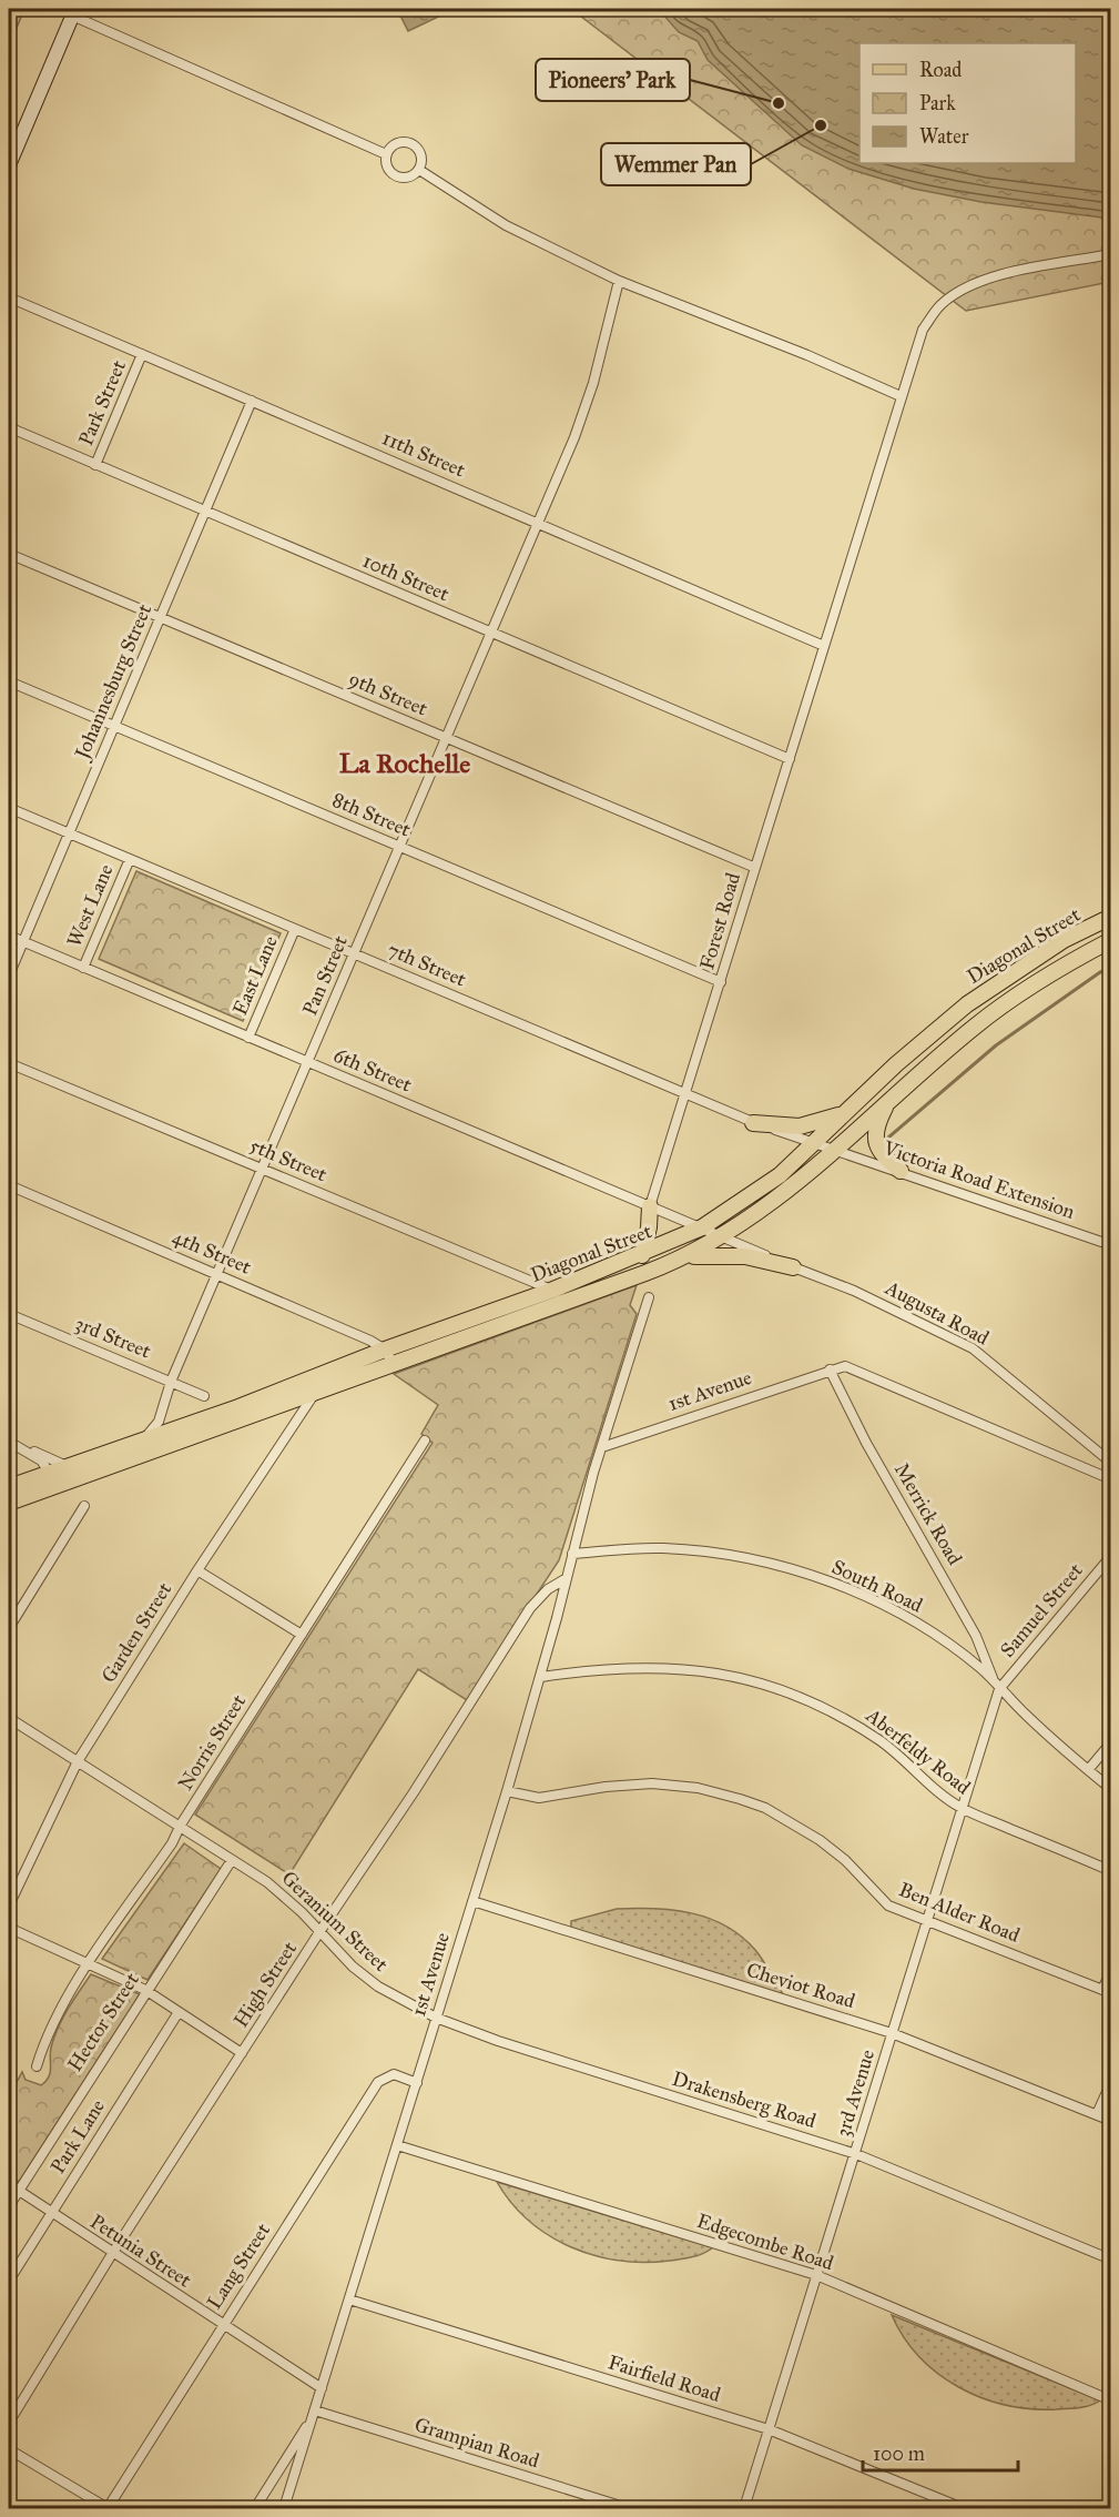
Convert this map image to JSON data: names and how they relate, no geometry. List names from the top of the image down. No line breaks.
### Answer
{"streets":{"main road":["Diagonal Street"],"street":["Park Street","11th Street","10th Street","Johannesburg Street","9th Street","8th Street","West Lane","Forest Road","7th Street","East Lane","Pan Street","6th Street","5th Street","Victoria Road Extension","4th Street","Augusta Road","3rd Street","1st Avenue","Merrick Road","South Road","Samuel Street","Garden Street","Norris Street","Aberfeldy Road","Ben Alder Road","Geranium Street","High Street","Cheviot Road","Hector Street","3rd Avenue","Drakensberg Road","Park Lane","Edgecombe Road","Petunia Street","Lang Street","Fairfield Road","Grampian Road"]},"crossings":[["Park Street","11th Street"],["Park Street","10th Street"],["11th Street","Johannesburg Street"],["11th Street","Forest Road"],["11th Street","Pan Street"],["10th Street","Johannesburg Street"],["10th Street","Forest Road"],["10th Street","Pan Street"],["Johannesburg Street","9th Street"],["Johannesburg Street","8th Street"],["Johannesburg Street","7th Street"],["Johannesburg Street","6th Street"],["9th Street","Forest Road"],["9th Street","Pan Street"],["8th Street","Forest Road"],["8th Street","Pan Street"],["West Lane","7th Street"],["West Lane","6th Street"],["Forest Road","7th Street"],["Forest Road","6th Street"],["Diagonal Street","7th Street"],["Diagonal Street","Pan Street"],["Diagonal Street","6th Street"],["Diagonal Street","5th Street"],["Diagonal Street","Victoria Road Extension"],["Diagonal Street","4th Street"],["Diagonal Street","Augusta Road"],["Diagonal Street","Garden Street"],["7th Street","East Lane"],["7th Street","Pan Street"],["7th Street","Victoria Road Extension"],["East Lane","6th Street"],["Pan Street","6th Street"],["Pan Street","5th Street"],["Pan Street","4th Street"],["Pan Street","3rd Street"],["6th Street","Augusta Road"],["1st Avenue","Merrick Road"],["1st Avenue","South Road"],["1st Avenue","Aberfeldy Road"],["1st Avenue","Ben Alder Road"],["1st Avenue","Geranium Street"],["1st Avenue","High Street"],["1st Avenue","Cheviot Road"],["1st Avenue","Drakensberg Road"],["1st Avenue","Edgecombe Road"],["1st Avenue","Petunia Street"],["1st Avenue","Lang Street"],["1st Avenue","Fairfield Road"],["1st Avenue","Grampian Road"],["Merrick Road","South Road"],["South Road","Samuel Street"],["South Road","3rd Avenue"],["Samuel Street","3rd Avenue"],["Garden Street","Geranium Street"],["Norris Street","Geranium Street"],["Aberfeldy Road","3rd Avenue"],["Ben Alder Road","3rd Avenue"],["Geranium Street","High Street"],["Geranium Street","Hector Street"],["Geranium Street","Drakensberg Road"],["High Street","Petunia Street"],["Cheviot Road","3rd Avenue"],["Hector Street","Petunia Street"],["3rd Avenue","Drakensberg Road"],["3rd Avenue","Edgecombe Road"],["3rd Avenue","Fairfield Road"],["Park Lane","Petunia Street"],["Petunia Street","Lang Street"]],"districts":["La Rochelle"],"places":["Pioneers' Park","Wemmer Pan"],"legend":["Road","Park","Water"],"scale_bar":"100 m"}
